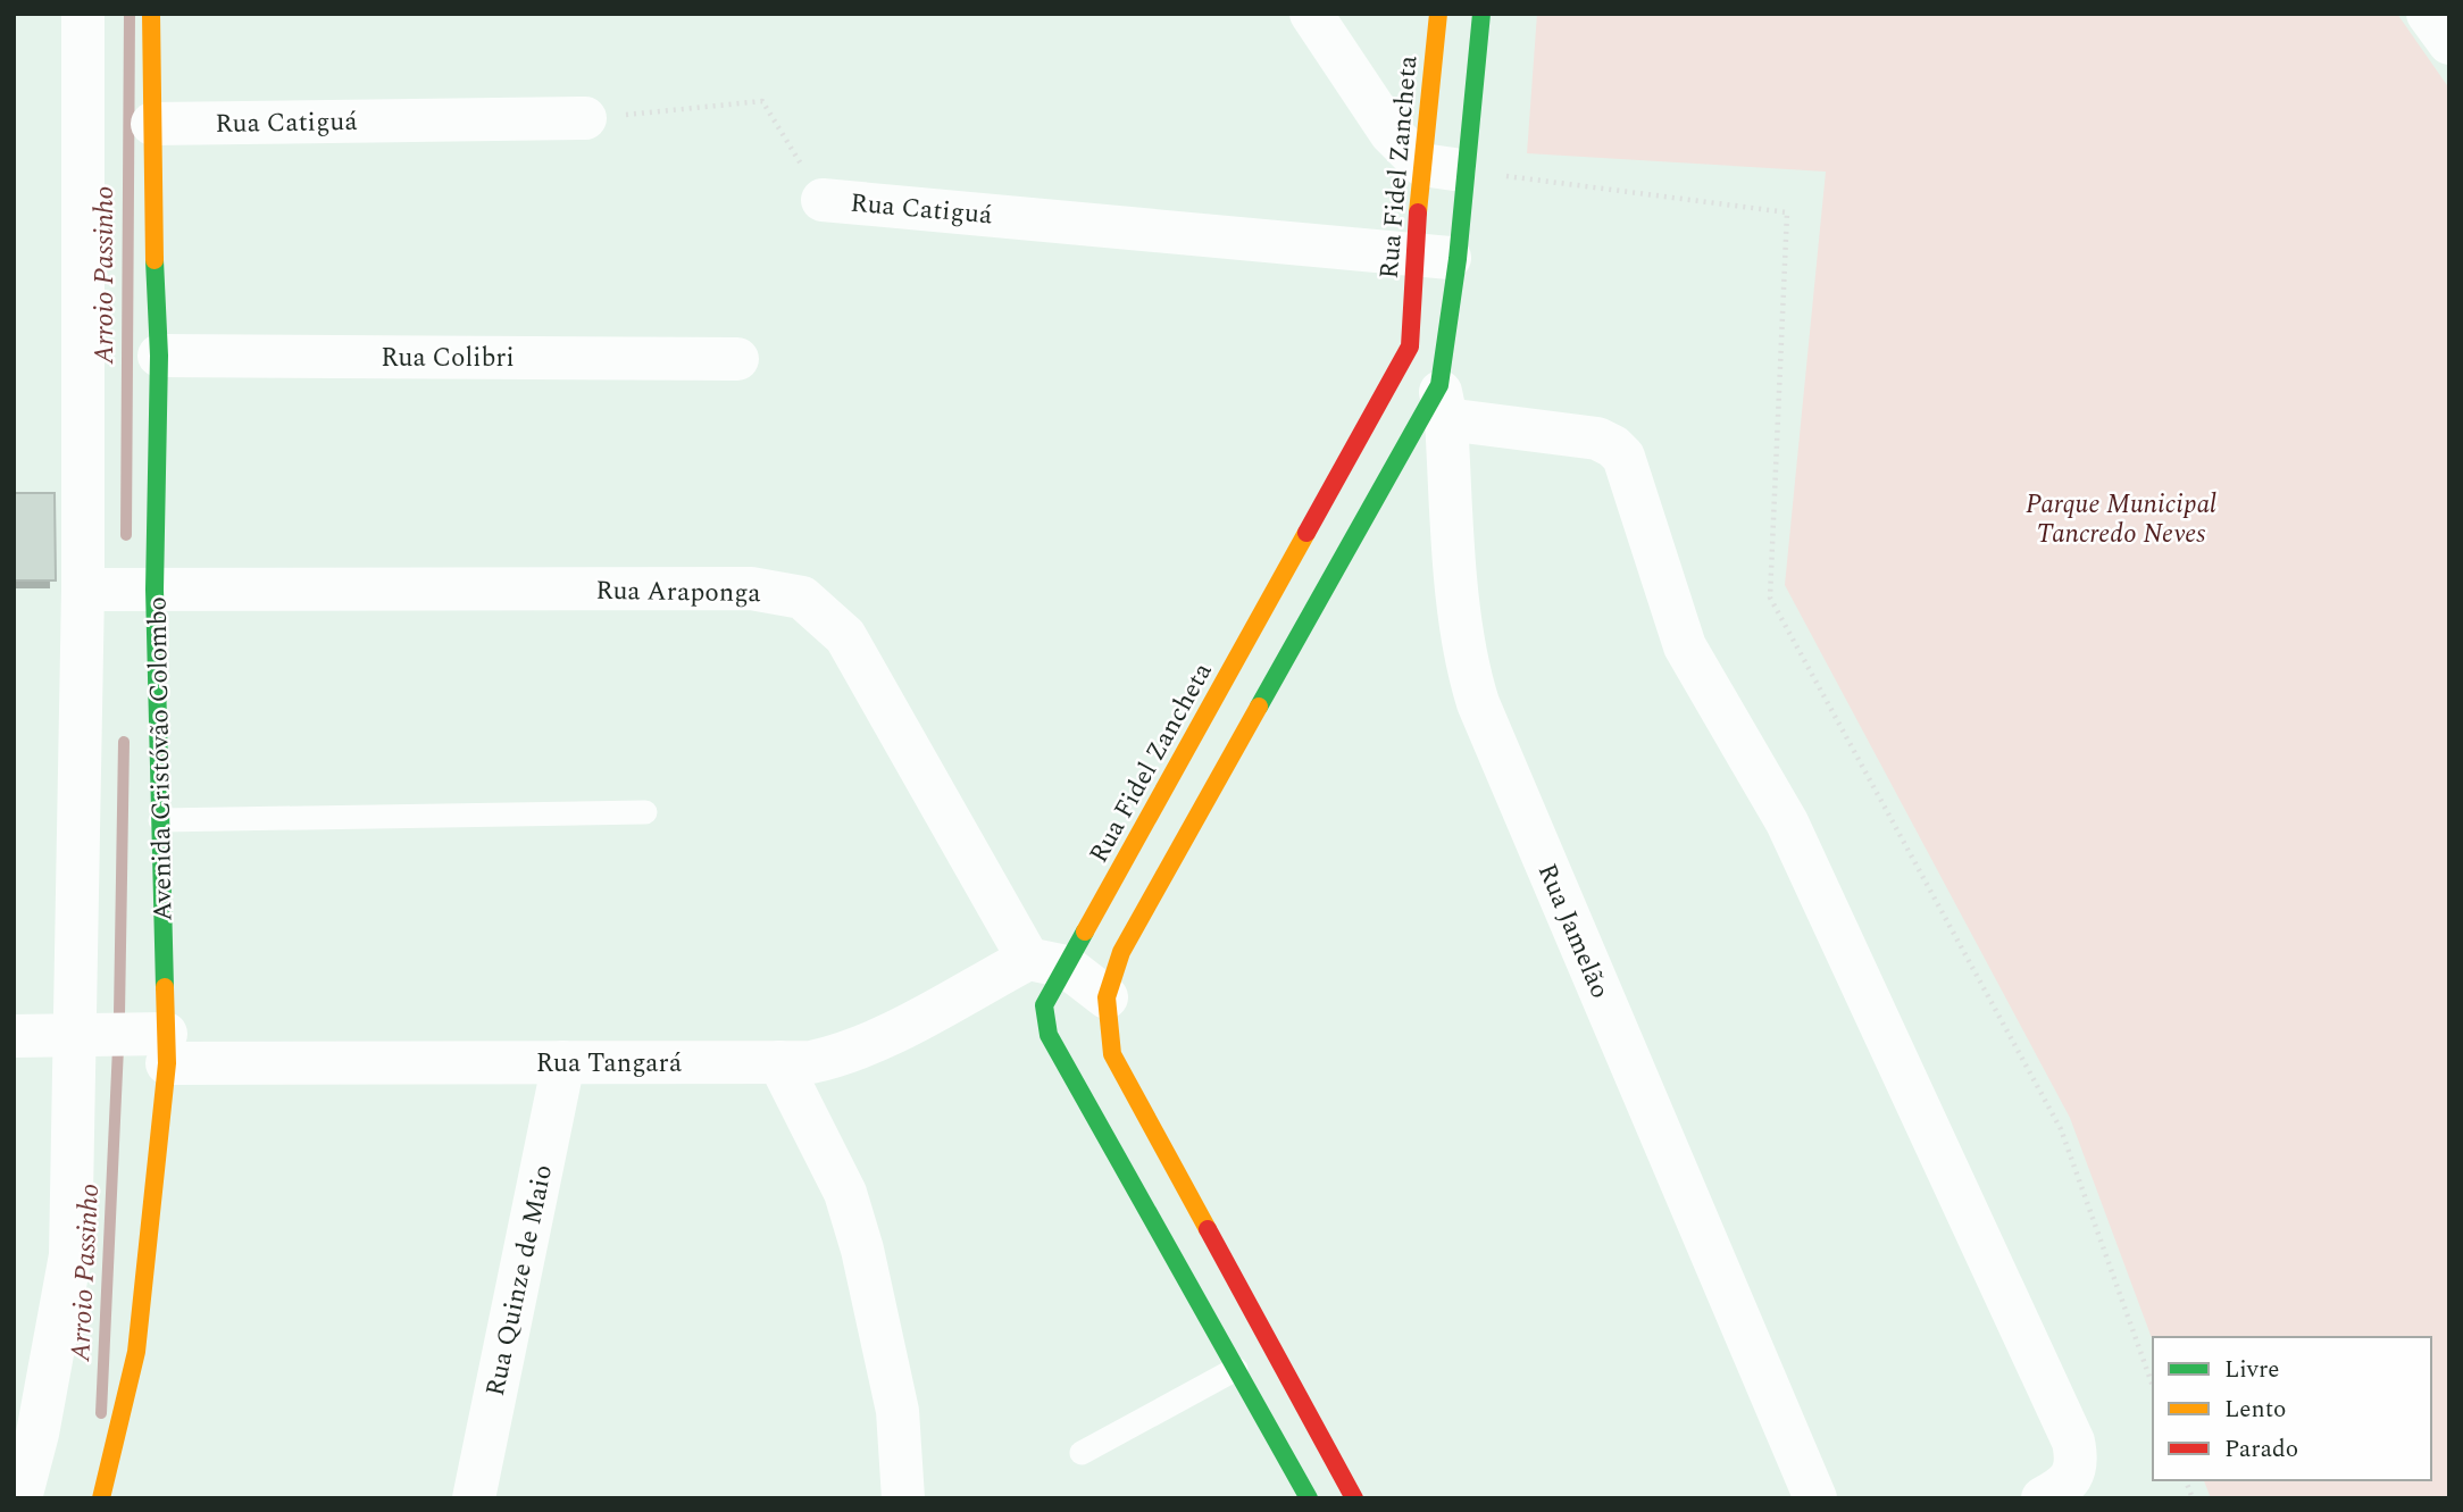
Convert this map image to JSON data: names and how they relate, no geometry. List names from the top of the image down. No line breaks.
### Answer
{"streets":{"street":["Rua Catiguá","Rua Fidel Zancheta","Rua Colibri","Rua Araponga","Avenida Cristóvão Colombo","Rua Jamelão","Rua Tangará","Rua Quinze de Maio"]},"crossings":[["Rua Catiguá","Rua Fidel Zancheta"],["Rua Catiguá","Avenida Cristóvão Colombo"],["Rua Fidel Zancheta","Rua Araponga"],["Rua Fidel Zancheta","Rua Tangará"],["Rua Colibri","Avenida Cristóvão Colombo"],["Rua Araponga","Avenida Cristóvão Colombo"],["Rua Araponga","Rua Tangará"],["Avenida Cristóvão Colombo","Rua Tangará"],["Rua Tangará","Rua Quinze de Maio"]],"water":["Arroio Passinho"],"parks":["Parque Municipal Tancredo Neves"],"legend":["Livre","Lento","Parado"]}
